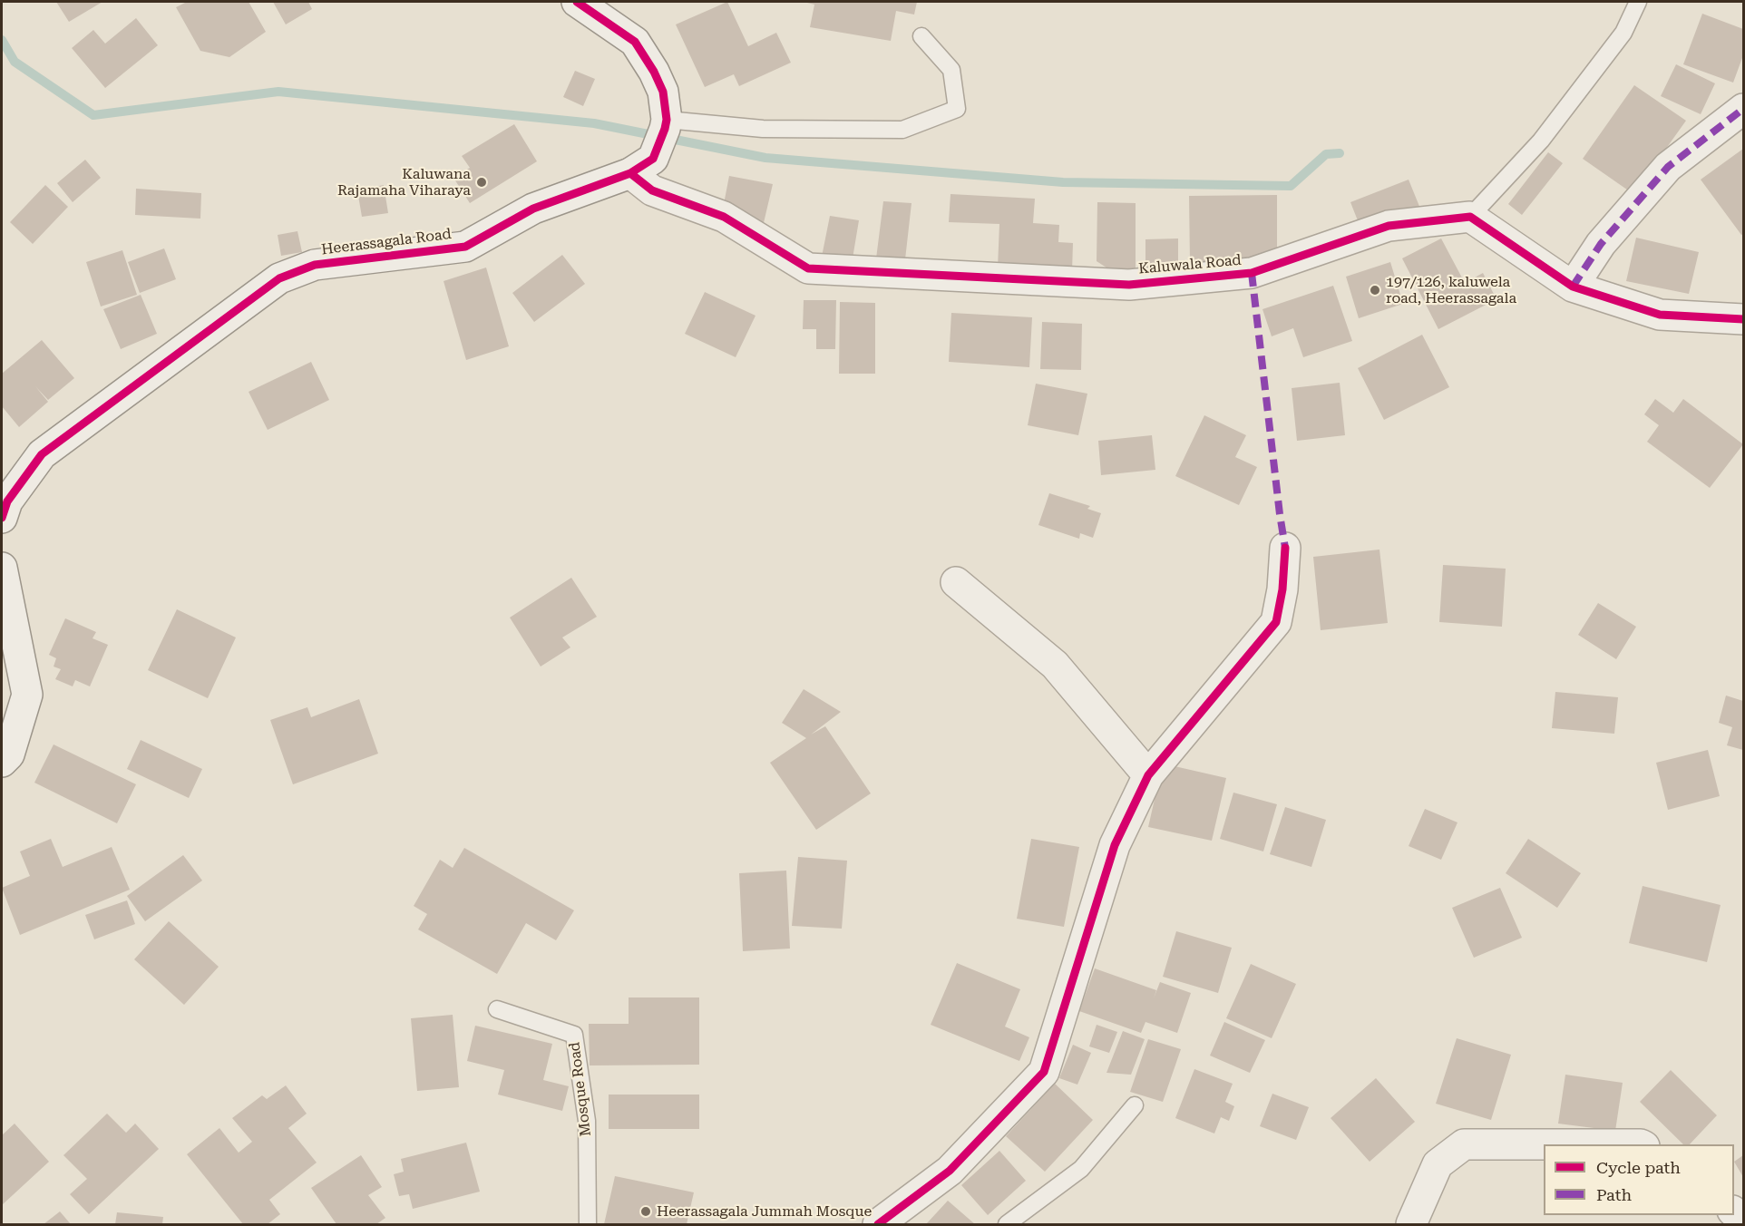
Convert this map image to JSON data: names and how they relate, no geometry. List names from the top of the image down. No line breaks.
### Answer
{"streets":{"street":["Heerassagala Road","Kaluwala Road"],"lane":["Mosque Road"]},"crossings":[["Heerassagala Road","Kaluwala Road"]],"places":["Kaluwana Rajamaha Viharaya","197/126, kaluwela road, Heerassagala","Heerassagala Jummah Mosque"],"legend":["Cycle path","Path"]}
